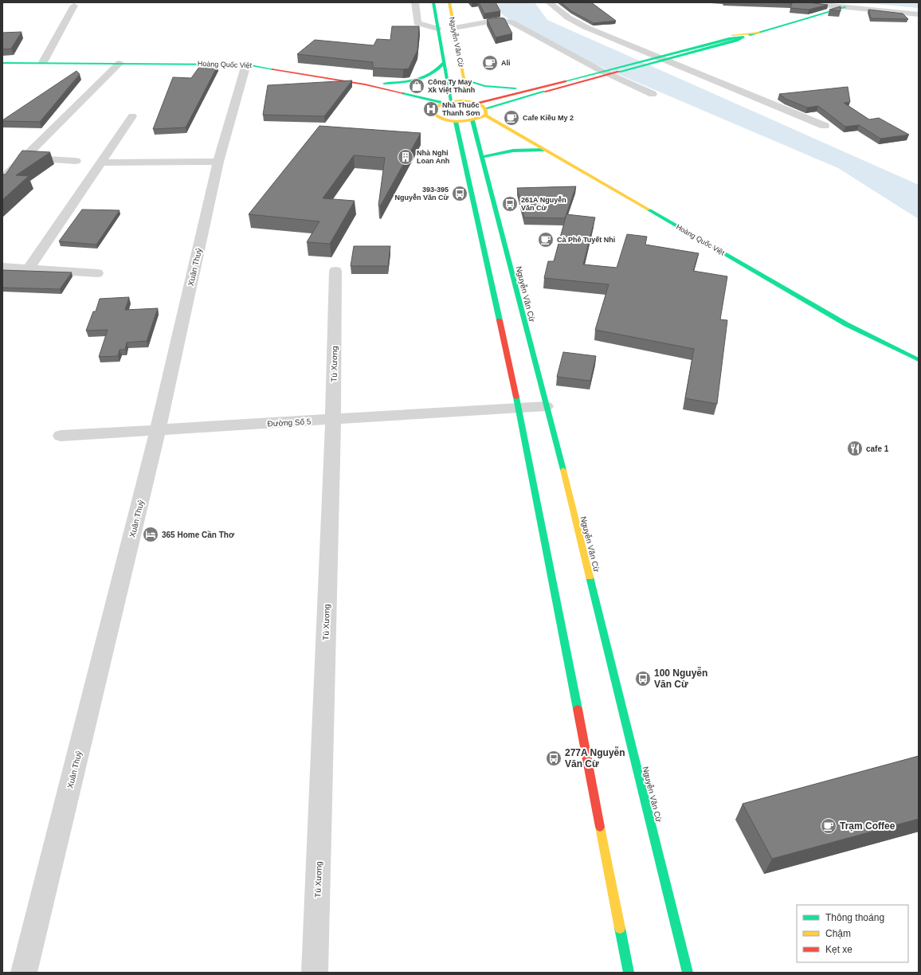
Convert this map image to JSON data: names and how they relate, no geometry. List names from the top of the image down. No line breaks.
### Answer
{"streets":{"main road":["Nguyễn Văn Cừ","Hoàng Quốc Việt"],"street":["Xuân Thuỷ","Tú Xương","Đường Số 5"]},"crossings":[["Nguyễn Văn Cừ","Đường Số 5"],["Hoàng Quốc Việt","Xuân Thuỷ"],["Xuân Thuỷ","Đường Số 5"],["Tú Xương","Đường Số 5"]],"places":{"cafe":["Ali","Cafe Kiều My 2","Cà Phê Tuyết Nhi","Trạm Coffee"],"shop":["Công Ty May Xk Việt Thành"],"hospital":["Nhà Thuốc Thanh Sơn"],"building":["Nhà Nghỉ Loan Anh"],"bus stop":["393-395 Nguyễn Văn Cừ","261A Nguyễn Văn Cừ","100 Nguyễn Văn Cừ","277A Nguyễn Văn Cừ"],"restaurant":["cafe 1"],"hotel":["365 Home Cần Thơ"]},"legend":["Thông thoáng","Chậm","Kẹt xe"]}
